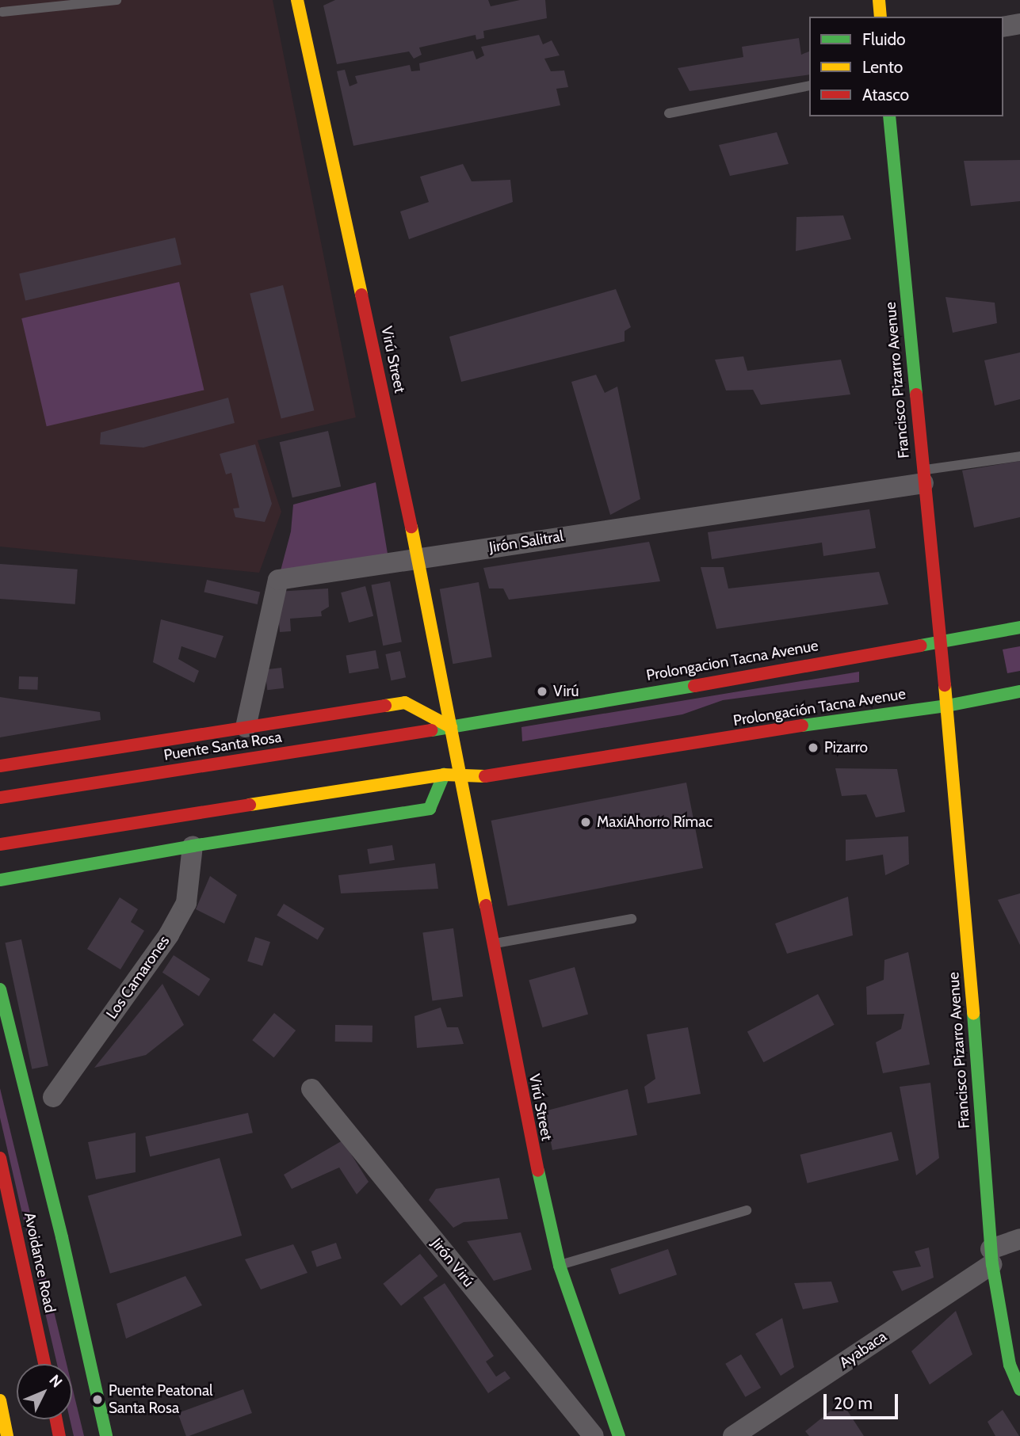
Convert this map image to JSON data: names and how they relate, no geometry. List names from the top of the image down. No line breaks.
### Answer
{"streets":{"main road":["Virú Street","Francisco Pizarro Avenue","Prolongacion Tacna Avenue","Prolongación Tacna Avenue","Puente Santa Rosa","Avoidance Road"],"street":["Jirón Salitral","Los Camarones","Jirón Virú","Ayabaca"]},"crossings":[["Virú Street","Jirón Salitral"],["Virú Street","Prolongacion Tacna Avenue"],["Virú Street","Prolongación Tacna Avenue"],["Virú Street","Puente Santa Rosa"],["Francisco Pizarro Avenue","Jirón Salitral"],["Francisco Pizarro Avenue","Prolongacion Tacna Avenue"],["Francisco Pizarro Avenue","Prolongación Tacna Avenue"],["Francisco Pizarro Avenue","Ayabaca"],["Prolongacion Tacna Avenue","Puente Santa Rosa"]],"places":["Virú","Pizarro","MaxiAhorro Rímac","Puente Peatonal Santa Rosa"],"legend":["Fluido","Lento","Atasco"],"scale_bar":"20 m","north":"top right"}
